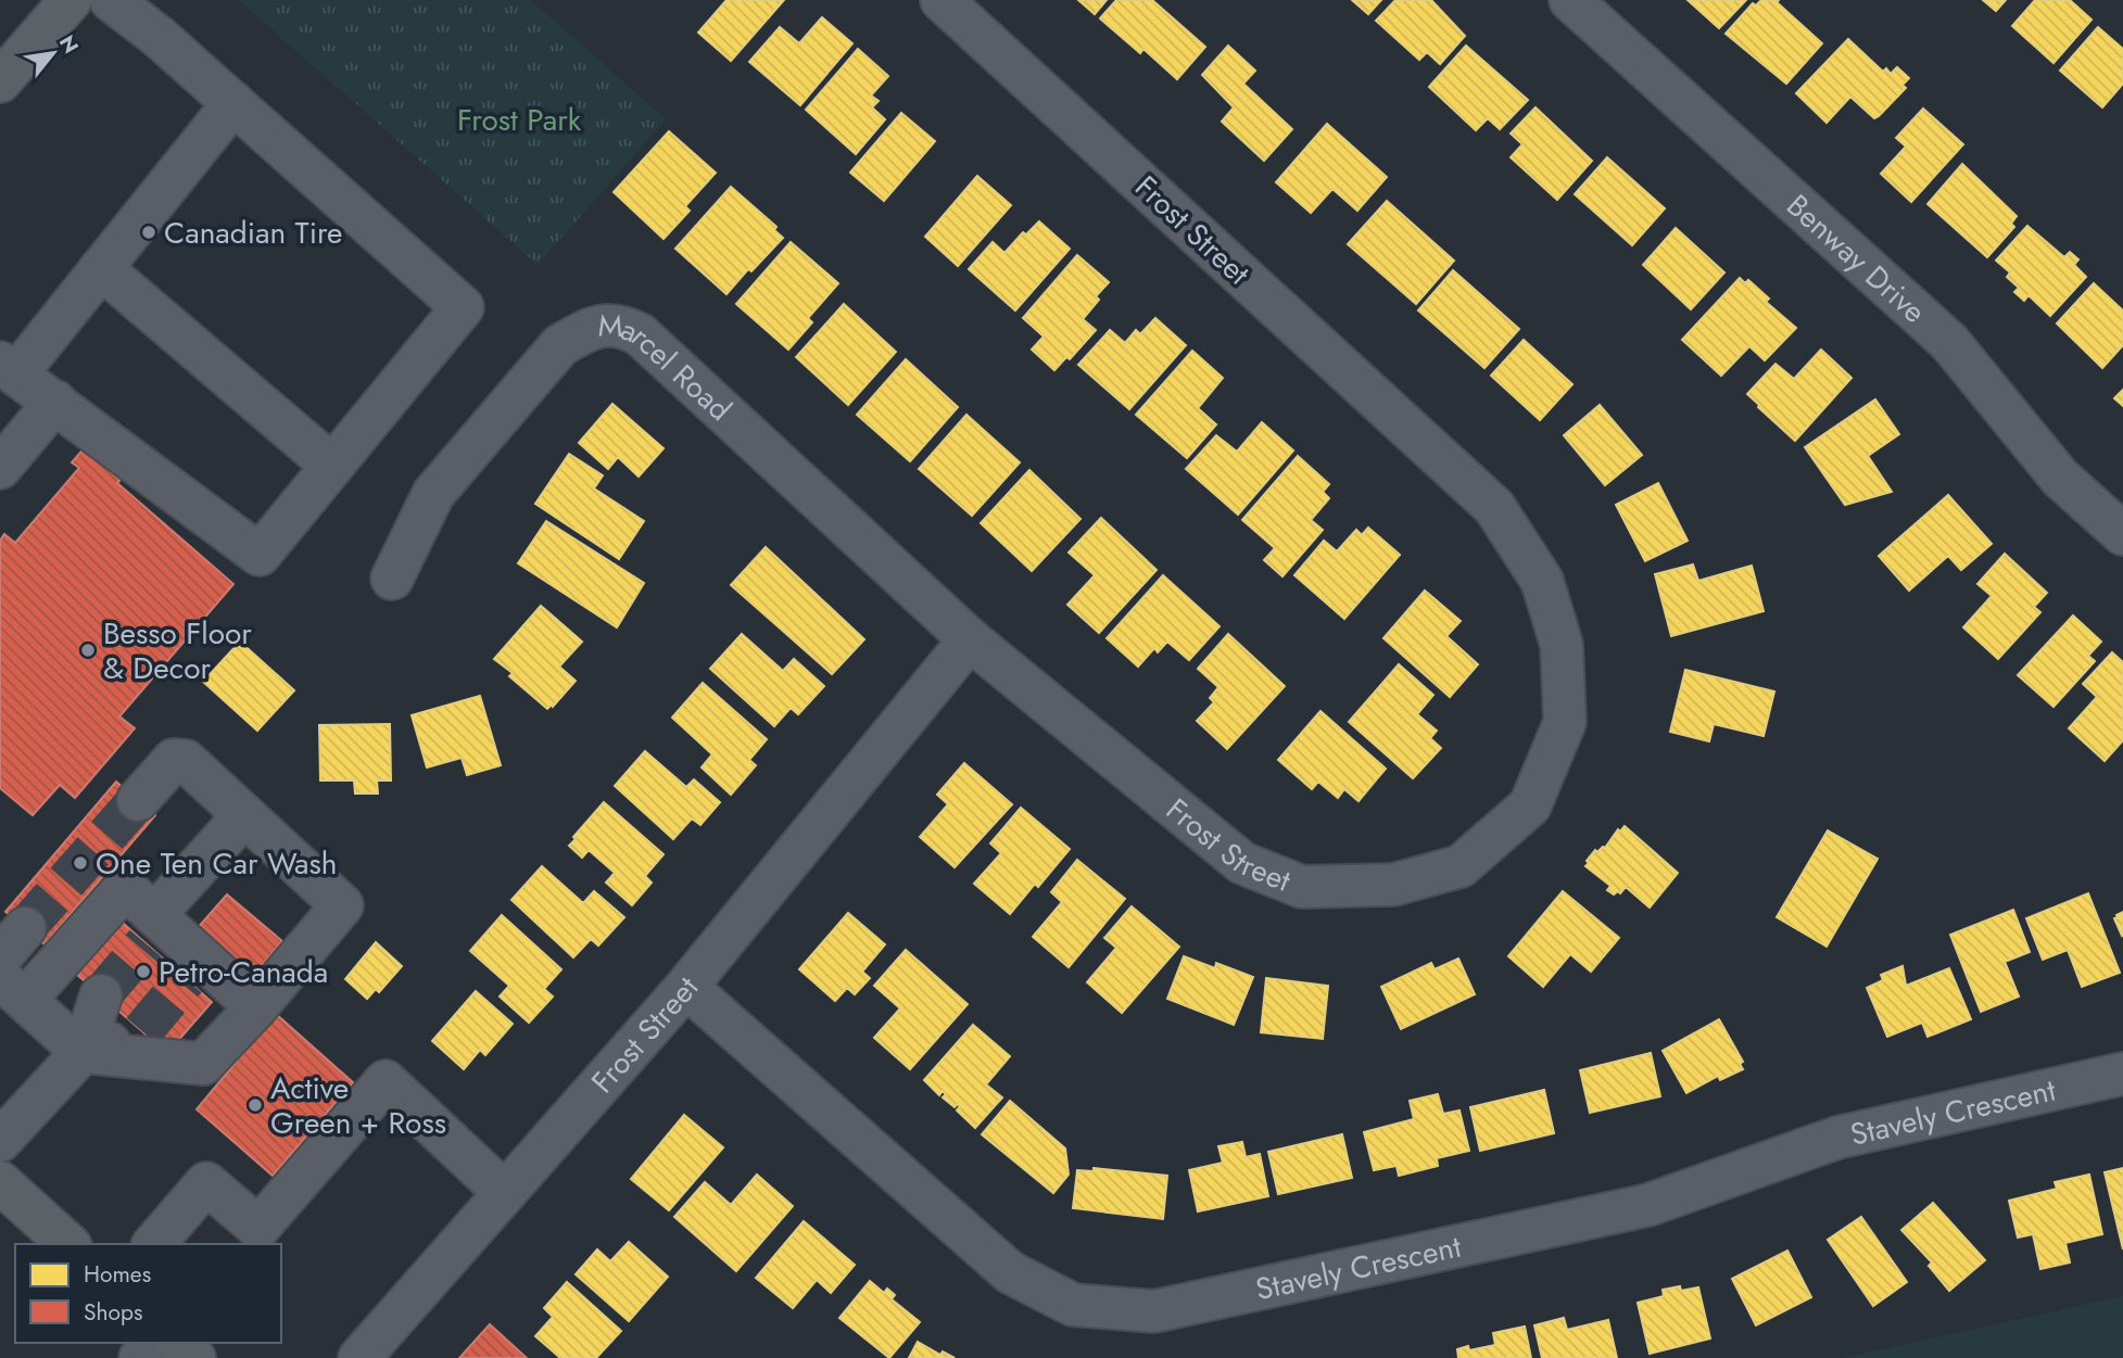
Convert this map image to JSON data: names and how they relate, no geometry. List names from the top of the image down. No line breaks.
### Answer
{"streets":{"street":["Frost Street","Benway Drive","Marcel Road","Stavely Crescent"]},"crossings":[["Frost Street","Marcel Road"],["Frost Street","Stavely Crescent"]],"parks":["Frost Park"],"places":["Canadian Tire","Besso Floor & Decor","One Ten Car Wash","Petro-Canada","Active Green + Ross"],"legend":["Homes","Shops"],"north":"top right"}
